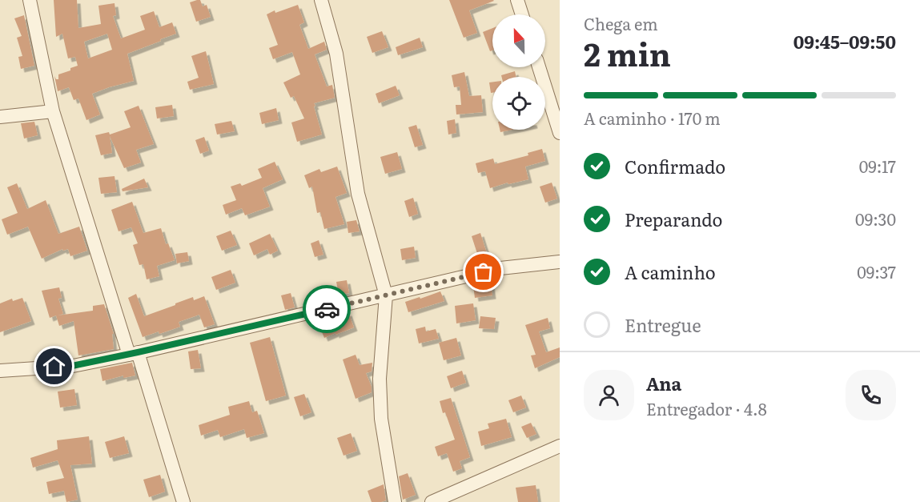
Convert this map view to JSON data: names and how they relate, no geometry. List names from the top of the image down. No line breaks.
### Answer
{"north":"top","page":{"heading":["2 min","Chega em","09:45–09:50"],"panel":["Ana","Entregador · 4.8"],"bar":"A caminho · 170 m","list":[["Confirmado","09:17"],["Preparando","09:30"],["A caminho","09:37"],"Entregue"]}}
